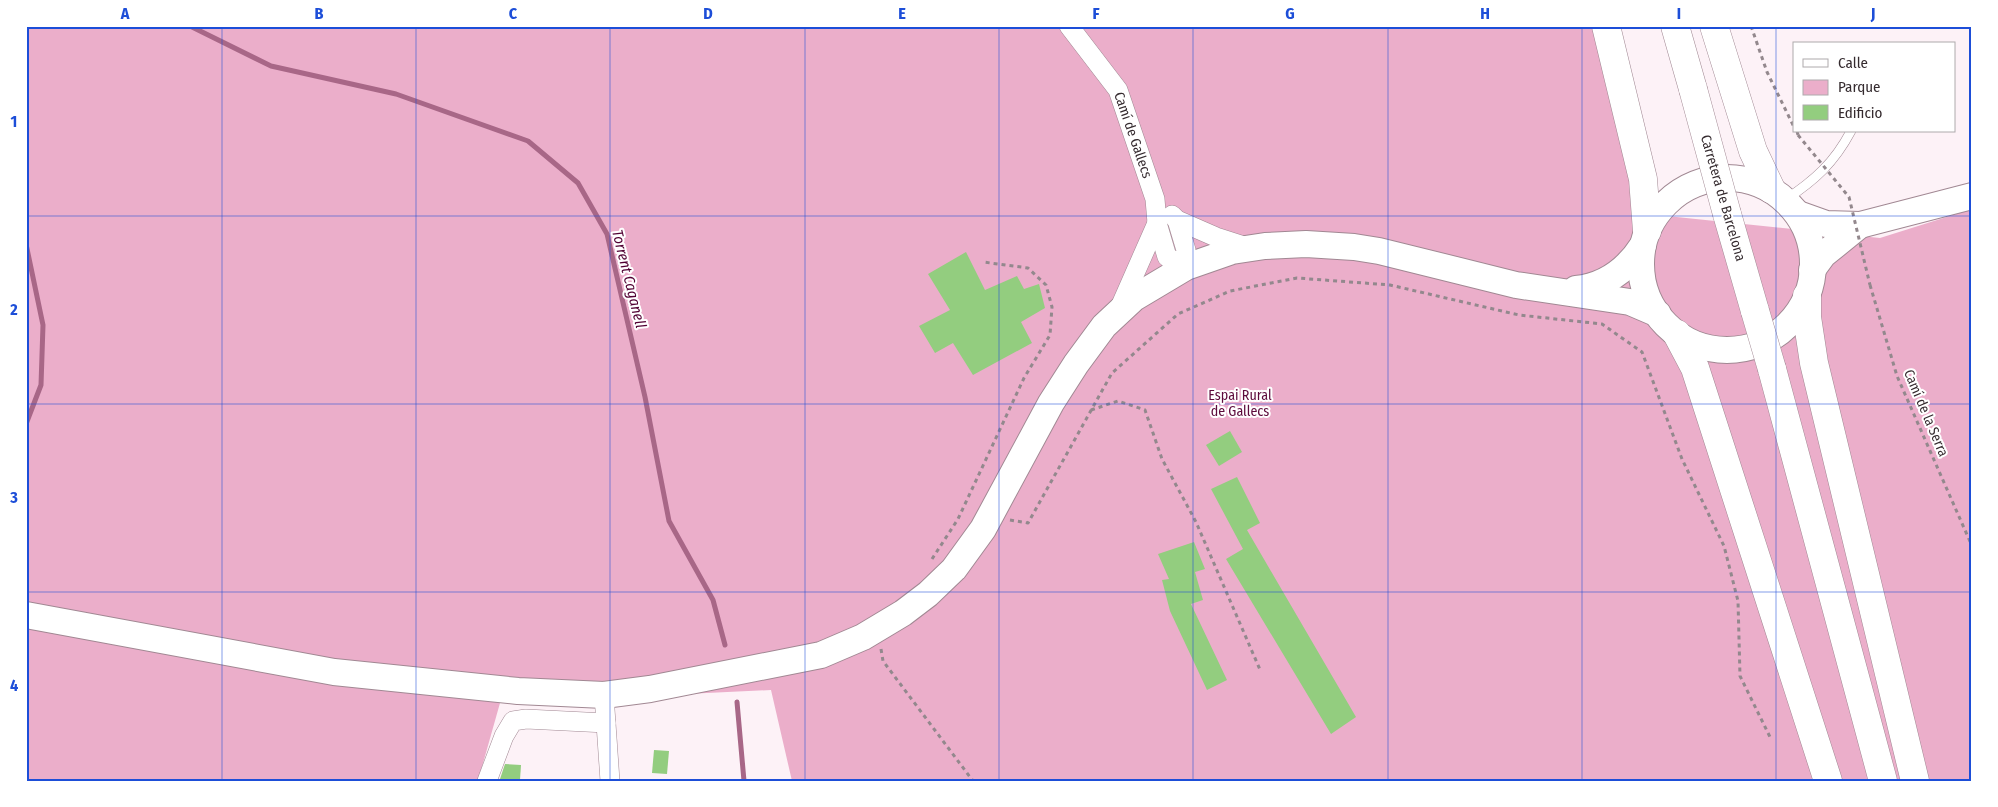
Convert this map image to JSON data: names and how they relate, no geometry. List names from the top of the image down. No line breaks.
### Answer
{"streets":{"highway":["Carretera de Barcelona"],"street":["Camí de Gallecs"],"path":["Camí de la Serra"]},"water":["Torrent Caganell"],"parks":["Espai Rural de Gallecs"],"legend":["Calle","Parque","Edificio"],"grid":{"columns":["A","B","C","D","E","F","G","H","I","J"],"rows":["1","2","3","4"]}}
